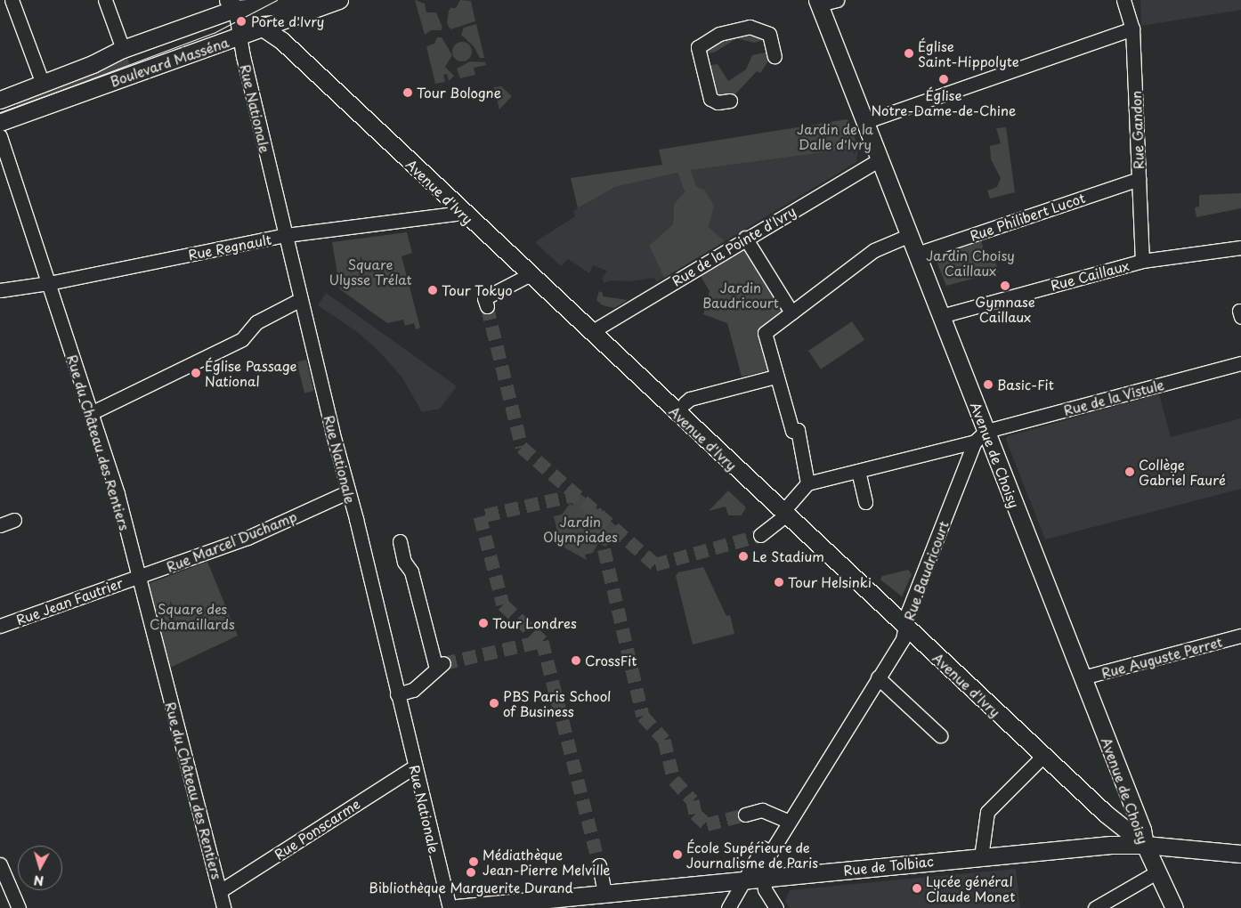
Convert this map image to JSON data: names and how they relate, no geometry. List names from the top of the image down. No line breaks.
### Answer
{"streets":{"main road":["Boulevard Masséna","Avenue d'Ivry","Avenue de Choisy","Rue de Tolbiac"],"street":["Rue Nationale","Rue Gandon","Rue Philibert Lucot","Rue de la Pointe d'Ivry","Rue Regnault","Rue Caillaux","Rue de la Vistule","Rue du Château des Rentiers","Rue Marcel Duchamp","Rue Baudricourt","Rue Jean Fautrier","Rue Auguste Perret","Rue Ponscarme"]},"crossings":[["Boulevard Masséna","Rue Nationale"],["Boulevard Masséna","Avenue d'Ivry"],["Rue Nationale","Avenue d'Ivry"],["Rue Nationale","Rue Regnault"],["Rue Nationale","Rue Marcel Duchamp"],["Rue Nationale","Rue Ponscarme"],["Rue Gandon","Rue Philibert Lucot"],["Rue Gandon","Rue Caillaux"],["Avenue d'Ivry","Rue de la Pointe d'Ivry"],["Avenue d'Ivry","Rue Regnault"],["Avenue d'Ivry","Avenue de Choisy"],["Avenue d'Ivry","Rue Baudricourt"],["Avenue d'Ivry","Rue de Tolbiac"],["Rue Philibert Lucot","Avenue de Choisy"],["Rue de la Pointe d'Ivry","Avenue de Choisy"],["Rue Regnault","Rue du Château des Rentiers"],["Rue Caillaux","Avenue de Choisy"],["Rue de la Vistule","Avenue de Choisy"],["Rue de la Vistule","Rue Baudricourt"],["Rue du Château des Rentiers","Rue Marcel Duchamp"],["Rue du Château des Rentiers","Rue Jean Fautrier"],["Rue du Château des Rentiers","Rue Ponscarme"],["Avenue de Choisy","Rue Baudricourt"],["Avenue de Choisy","Rue Auguste Perret"],["Avenue de Choisy","Rue de Tolbiac"],["Rue Marcel Duchamp","Rue Jean Fautrier"],["Rue Baudricourt","Rue de Tolbiac"]],"parks":["Jardin de la Dalle d'Ivry","Jardin Choisy Caillaux","Square Ulysse Trélat","Jardin Baudricourt","Jardin Olympiades","Square des Chamaillards"],"places":["Porte d'Ivry","Église Saint-Hippolyte","Église Notre-Dame-de-Chine","Tour Bologne","Gymnase Caillaux","Tour Tokyo","Église Passage National","Basic-Fit","Collège Gabriel Fauré","Le Stadium","Tour Helsinki","Tour Londres","CrossFit","PBS Paris School of Business","École Supérieure de Journalisme de Paris","Médiathèque Jean-Pierre Melville","Bibliothèque Marguerite Durand","Lycée général Claude Monet"],"north":"bottom"}
